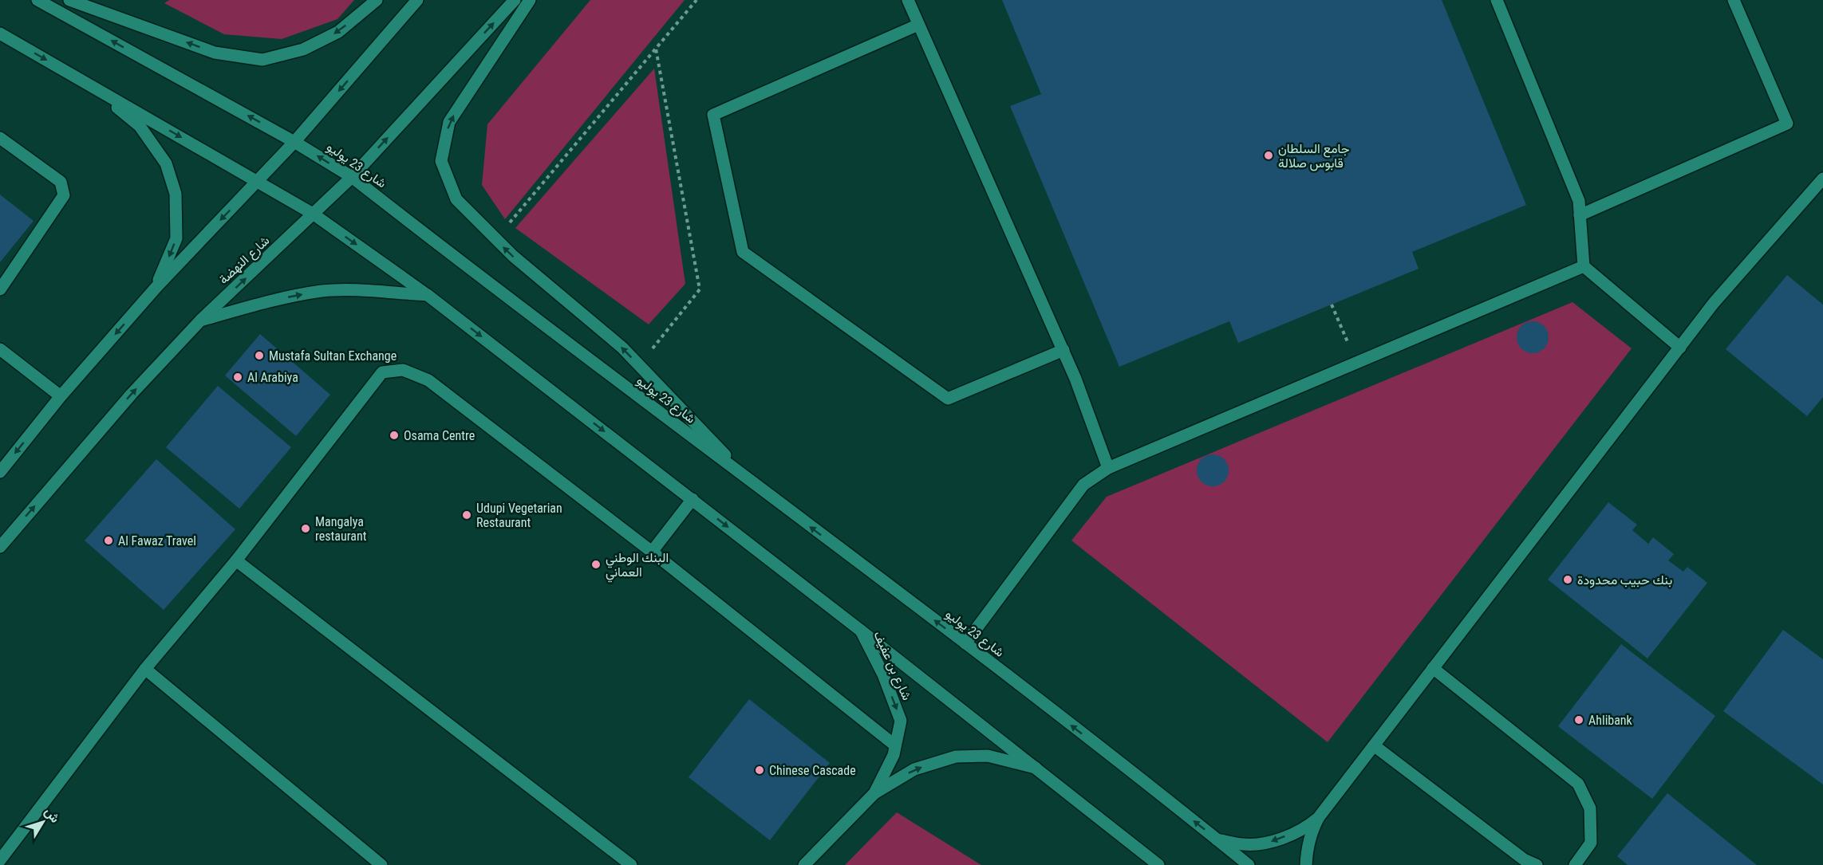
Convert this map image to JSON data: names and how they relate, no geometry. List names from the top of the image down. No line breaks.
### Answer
{"streets":{"main road":["شارع 23 يوليو","شارع النهضة","شارع بن عفيف"]},"crossings":[["شارع 23 يوليو","شارع النهضة"]],"places":["جامع السلطان قابوس صلالة","Mustafa Sultan Exchange","Al Arabiya","Osama Centre","Udupi Vegetarian Restaurant","Mangalya restaurant","Al Fawaz Travel","البنك الوطني العماني","بنك حبيب محدودة","Ahlibank","Chinese Cascade"],"north":"top right"}
